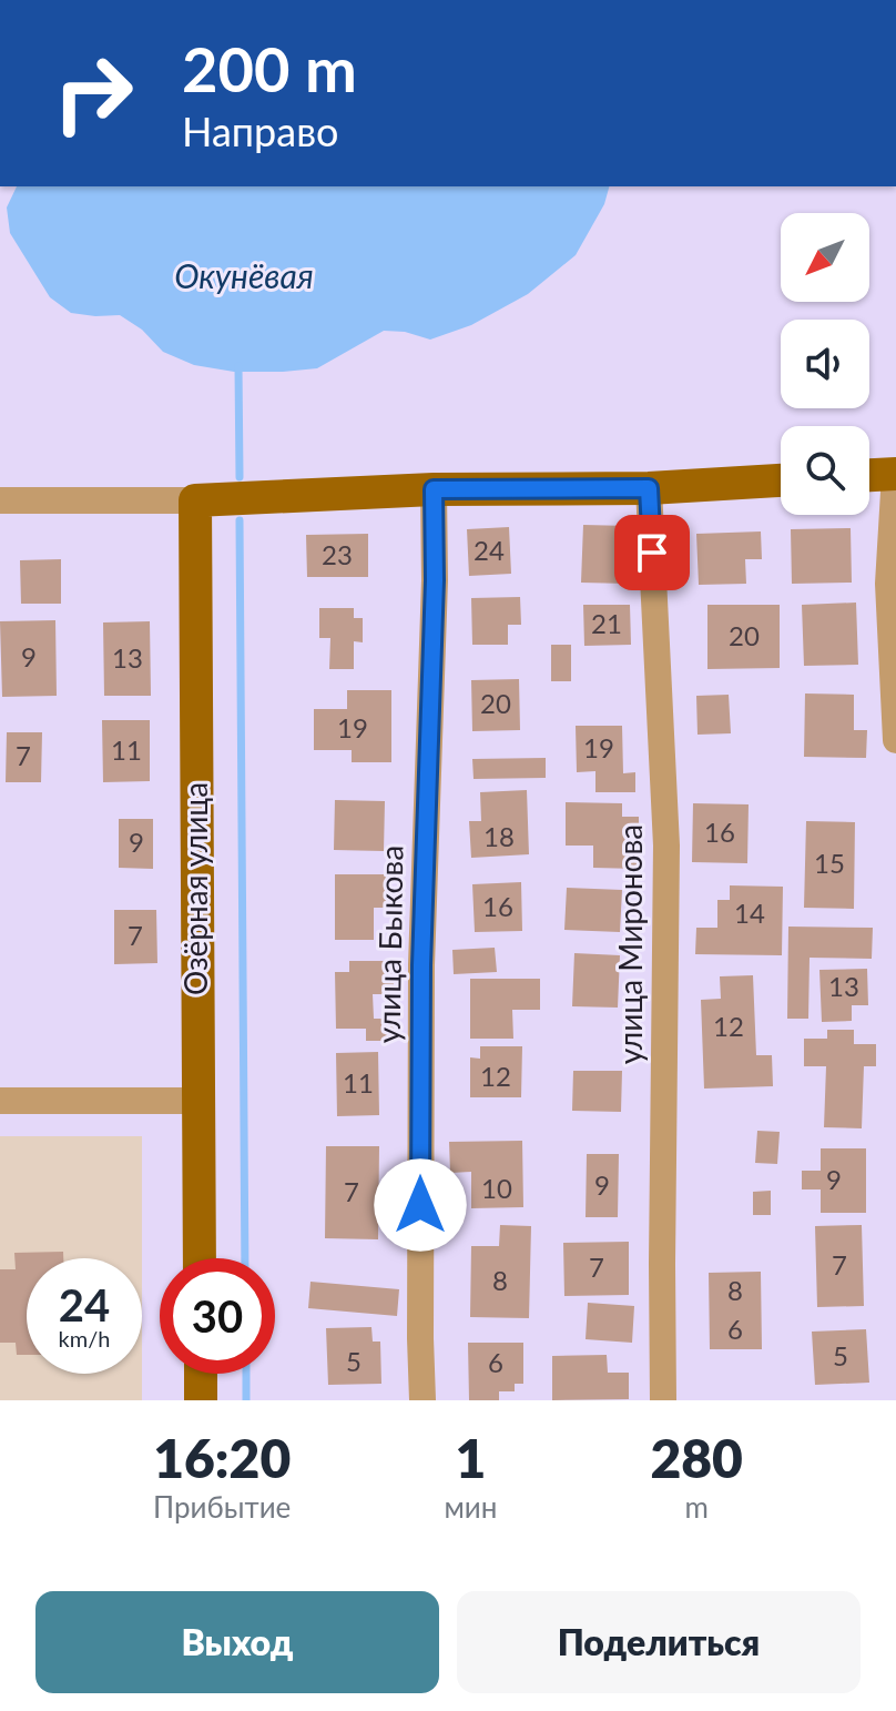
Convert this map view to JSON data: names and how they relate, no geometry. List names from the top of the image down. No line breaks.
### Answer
{"streets":{"main road":["Озёрная улица"],"street":["улица Быкова","улица Миронова"]},"water":["Окунёвая"],"house_numbers":["24","23","21","20","9","13","20","19","19","11","7","16","18","9","15","16","14","7","13","12","12","11","9","9","10","7","7","7","8","8","6","5","5","6"],"north":"bottom left","page":{"turn":["200 m","Направо"],"speed":"24 km/h","limit":"30","eta":["16:20","Прибытие","1","мин","280","m"],"buttons":["Выход","Поделиться"]}}
